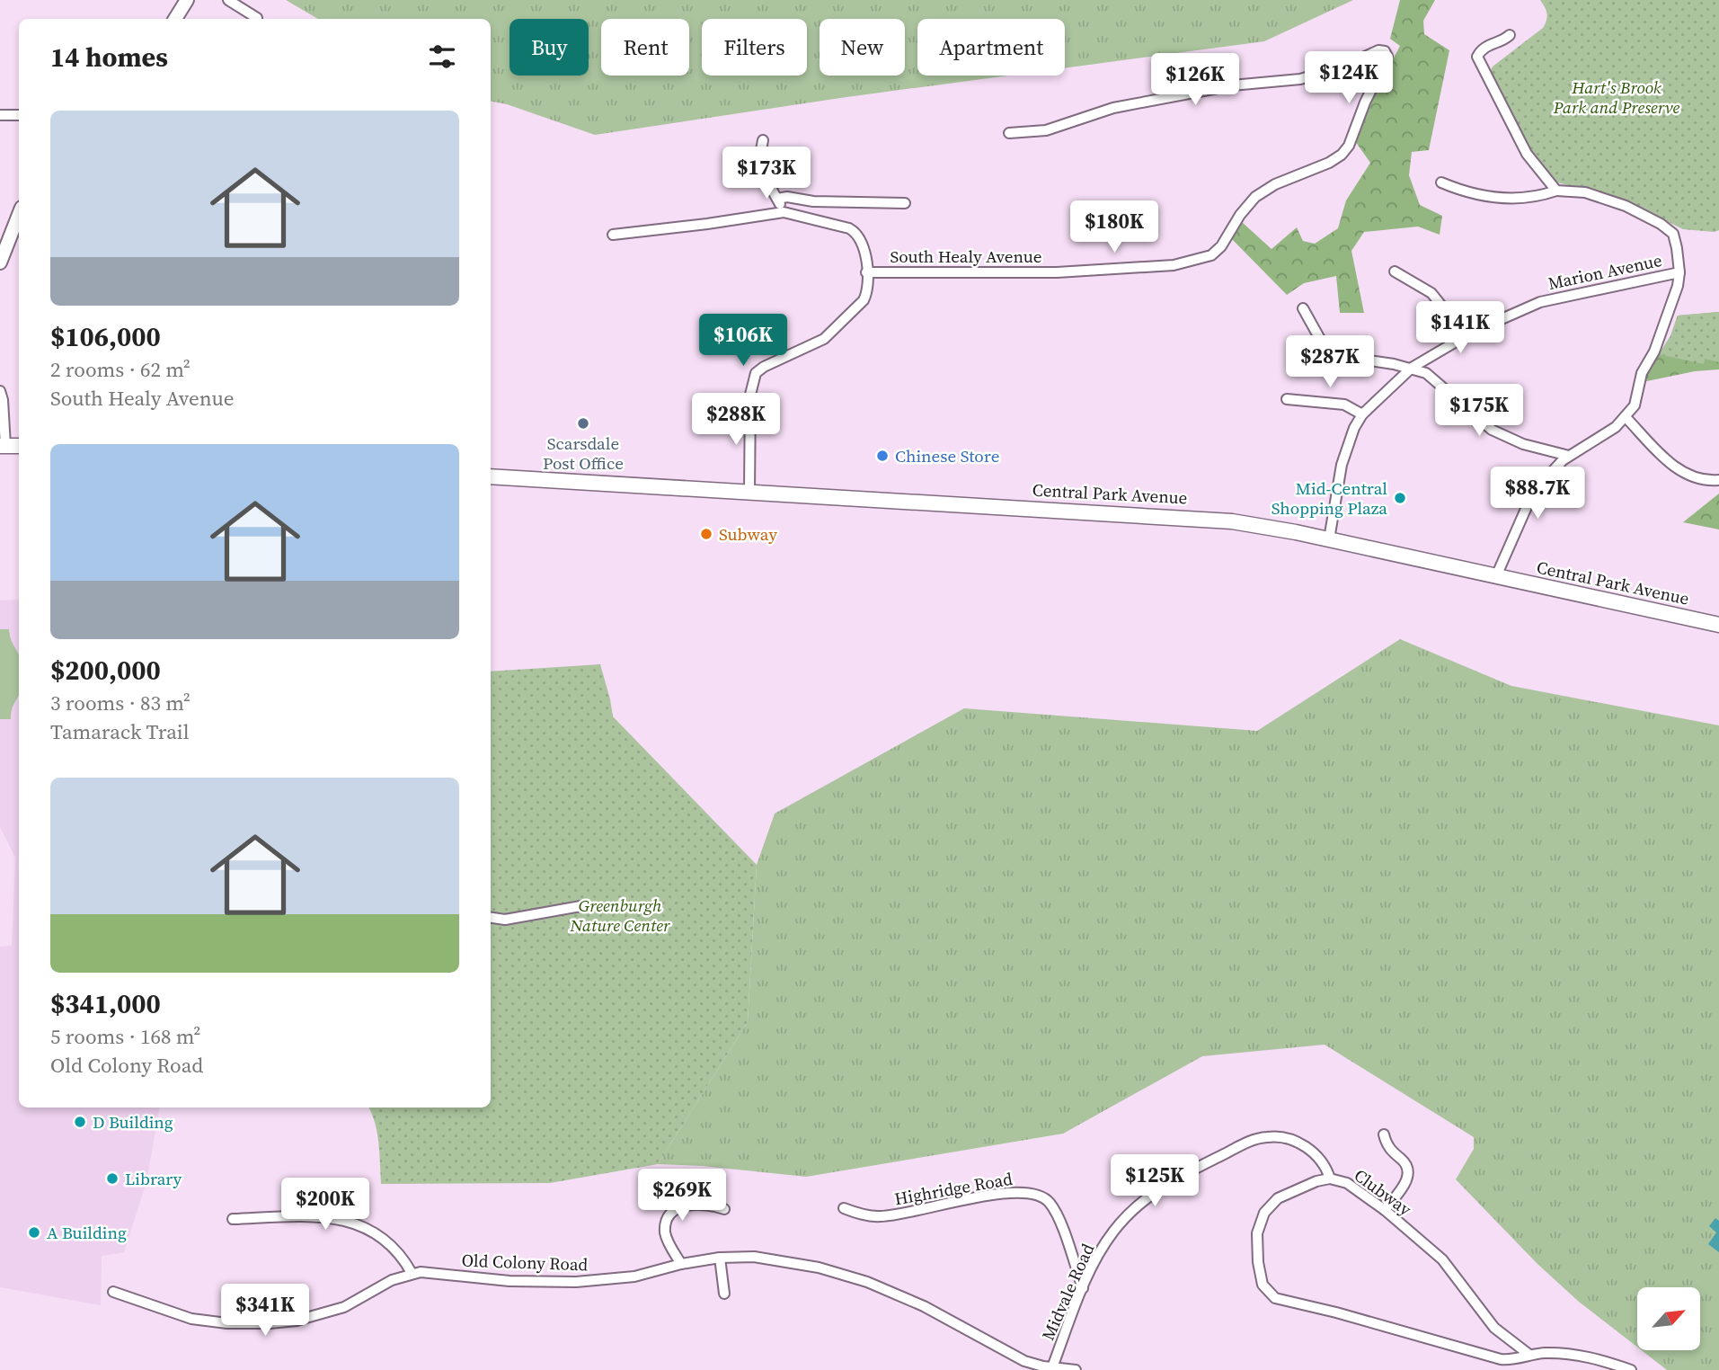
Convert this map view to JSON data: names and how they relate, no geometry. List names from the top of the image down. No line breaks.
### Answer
{"streets":{"main road":["Central Park Avenue"],"street":["South Healy Avenue","Marion Avenue","Highridge Road","Clubway","Old Colony Road","Midvale Road"]},"crossings":[["South Healy Avenue","Central Park Avenue"],["Marion Avenue","Central Park Avenue"],["Highridge Road","Midvale Road"],["Clubway","Midvale Road"],["Old Colony Road","Midvale Road"]],"parks":["Hart's Brook Park and Preserve","Greenburgh Nature Center"],"places":["Scarsdale Post Office","Chinese Store","Mid-Central Shopping Plaza","Subway","D Building","Library","A Building"],"north":"top right","page":{"chip":["Buy","Rent","Filters","New","Apartment"],"heading":"14 homes","price":["$124K","$126K","$173K","$180K","$141K","$106K","$287K","$175K","$288K","$88.7K","$125K","$269K","$200K","$341K"],"list":[{"name":"$106,000","note":"2 rooms · 62 m² · South Healy Avenue"},{"name":"$200,000","note":"3 rooms · 83 m² · Tamarack Trail"},{"name":"$341,000","note":"5 rooms · 168 m² · Old Colony Road"}]}}
